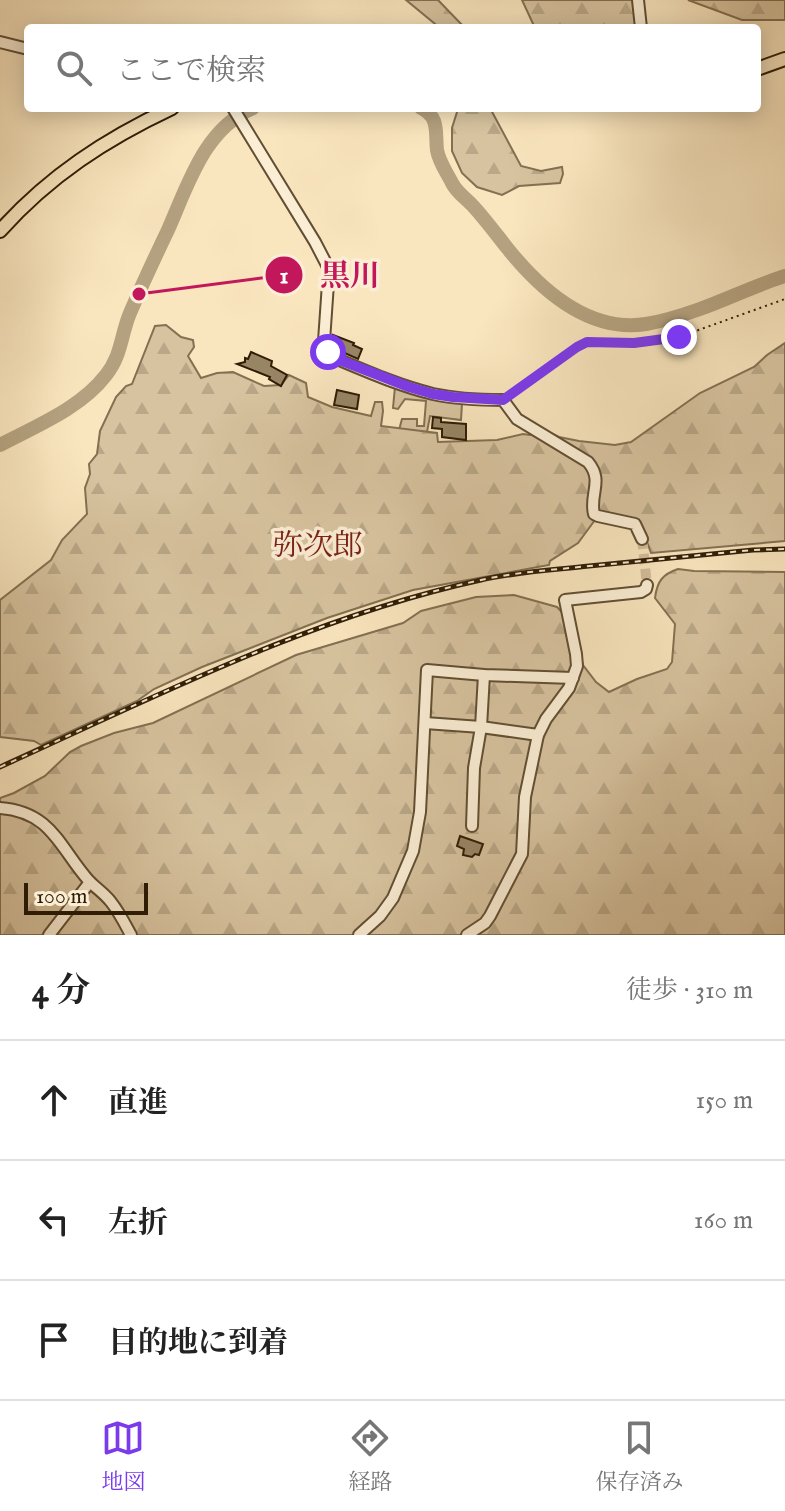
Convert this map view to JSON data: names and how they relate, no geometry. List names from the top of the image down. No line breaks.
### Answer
{"districts":["弥次郎"],"places":["黒川"],"scale_bar":"100 m","page":{"search":"ここで検索","scale":"100 m","heading":["4 分","徒歩 · 310 m"],"list":[["直進","150 m"],["左折","160 m"],"目的地に到着"],"nav":["地図","経路","保存済み"]}}
